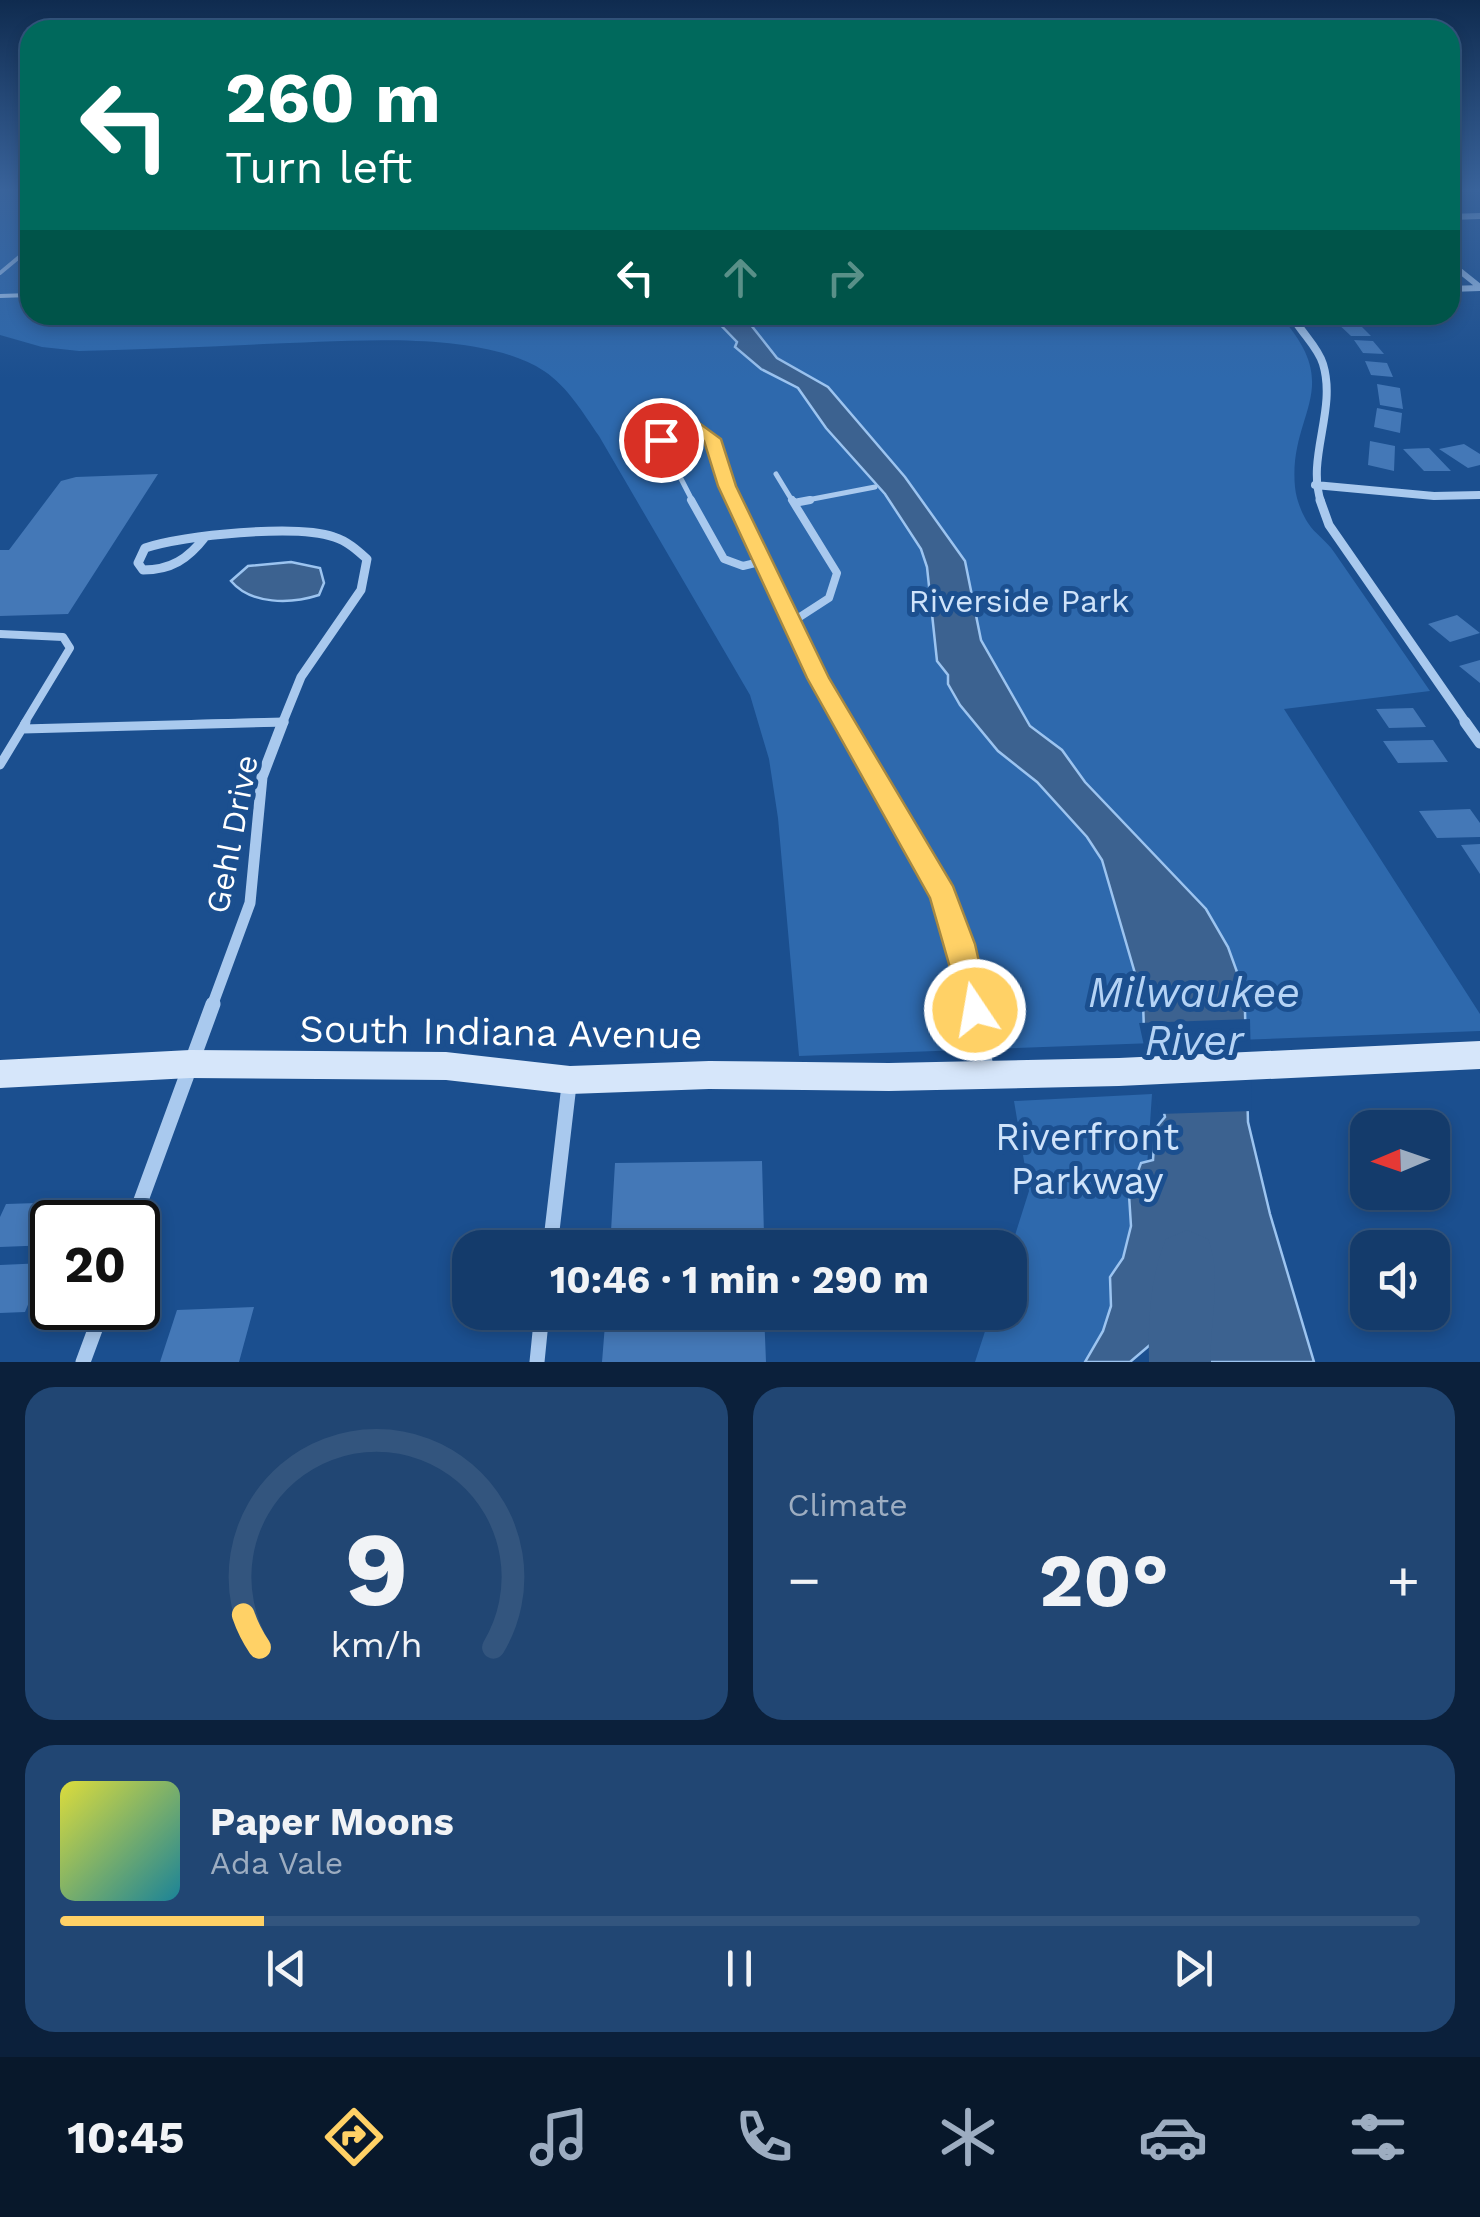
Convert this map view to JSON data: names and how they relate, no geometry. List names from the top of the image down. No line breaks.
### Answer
{"streets":{"street":["Gehl Drive","South Indiana Avenue"]},"crossings":[["Gehl Drive","South Indiana Avenue"]],"water":["Milwaukee River"],"parks":["Riverside Park","Riverfront Parkway"],"north":"left","page":{"turn":["260 m","Turn left"],"limit":"20","trip":"10:46 · 1 min · 290 m","tile":"Climate","heat":["−","20°","+"],"song":["Paper Moons","Ada Vale"],"tabs":"10:45","gauge":["9","km/h"]}}
